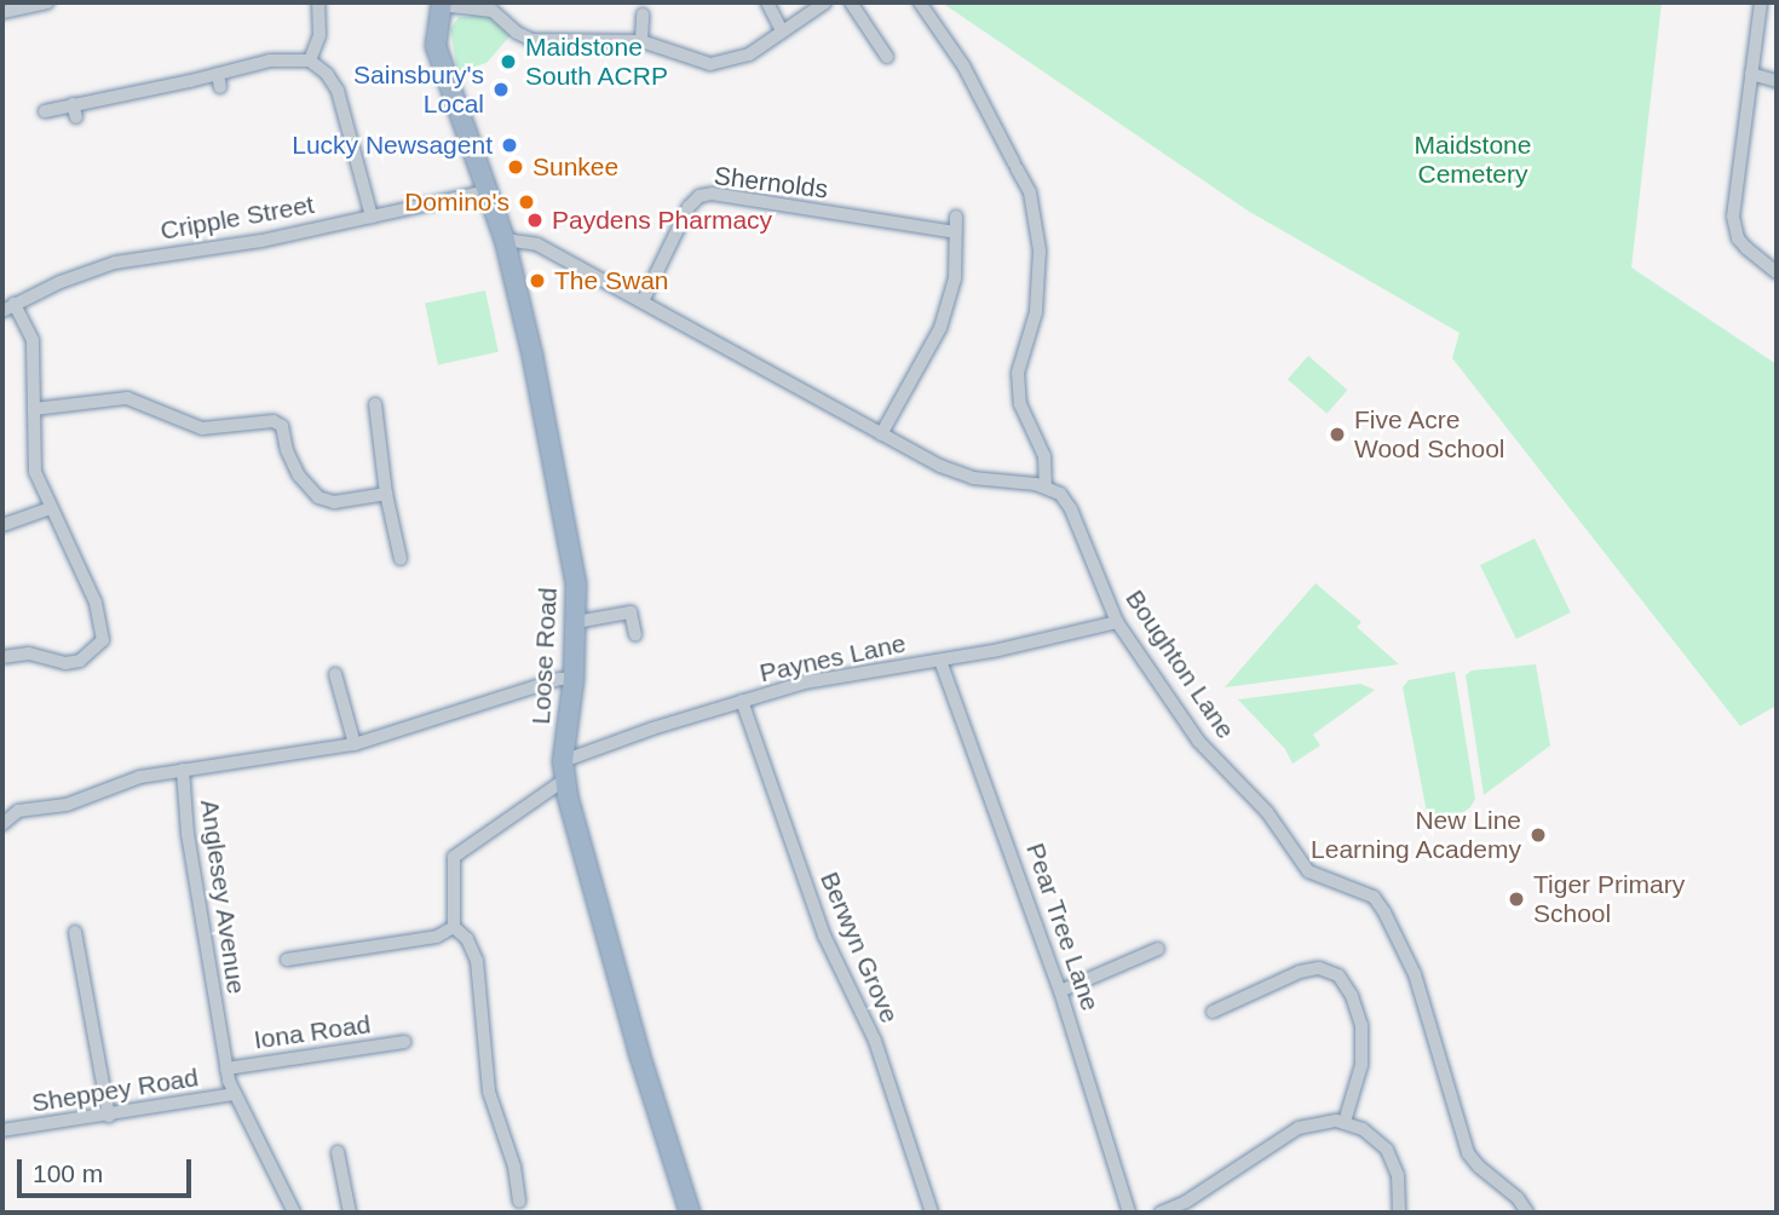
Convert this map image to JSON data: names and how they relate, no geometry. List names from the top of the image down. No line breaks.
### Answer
{"streets":{"highway":["Loose Road"],"street":["Shernolds","Cripple Street","Paynes Lane","Boughton Lane","Anglesey Avenue","Pear Tree Lane","Berwyn Grove","Iona Road","Sheppey Road"]},"crossings":[["Cripple Street","Loose Road"],["Loose Road","Paynes Lane"],["Loose Road","Anglesey Avenue"],["Paynes Lane","Boughton Lane"],["Paynes Lane","Pear Tree Lane"],["Paynes Lane","Berwyn Grove"],["Anglesey Avenue","Iona Road"],["Anglesey Avenue","Sheppey Road"]],"parks":["Maidstone Cemetery"],"places":["Maidstone South ACRP","Sainsbury's Local","Lucky Newsagent","Sunkee","Domino's","Paydens Pharmacy","The Swan","Five Acre Wood School","New Line Learning Academy","Tiger Primary School"],"scale_bar":"100 m"}
